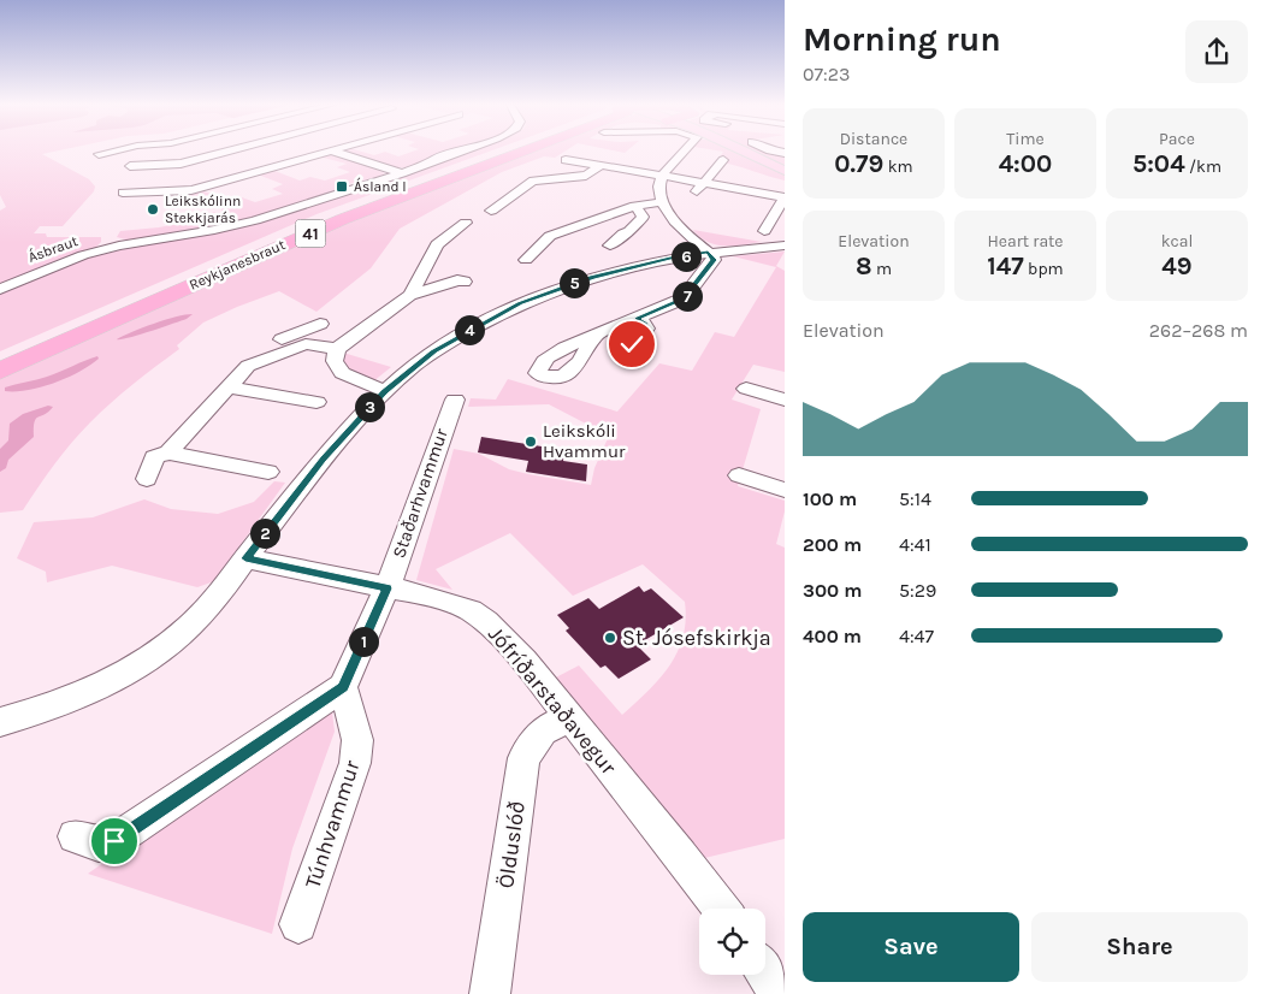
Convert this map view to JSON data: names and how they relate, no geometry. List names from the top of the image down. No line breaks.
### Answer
{"streets":{"highway":["41","Reykjanesbraut"],"street":["Ásbraut","Staðarhvammur","Jófríðarstaðavegur","Túnhvammur","Ölduslóð"]},"crossings":[["Staðarhvammur","Jófríðarstaðavegur"],["Jófríðarstaðavegur","Ölduslóð"]],"places":{"transit":["Ásland I"],"other":["Leikskólinn Stekkjarás","Leikskóli Hvammur","St. Jósefskirkja"]},"page":{"heading":["Morning run","07:23"],"stats":[["Distance","0.79 km"],["Time","4:00"],["Pace","5:04 /km"],["Elevation","8 m"],["Heart rate","147 bpm"],["kcal","49"]],"pins":["6","5","7","4","3","2","1"],"chart":["Elevation","262–268 m"],"list":[{"name":"100 m","note":"5:14"},{"name":"200 m","note":"4:41"},{"name":"300 m","note":"5:29"},{"name":"400 m","note":"4:47"}],"buttons":["Save","Share"]}}
